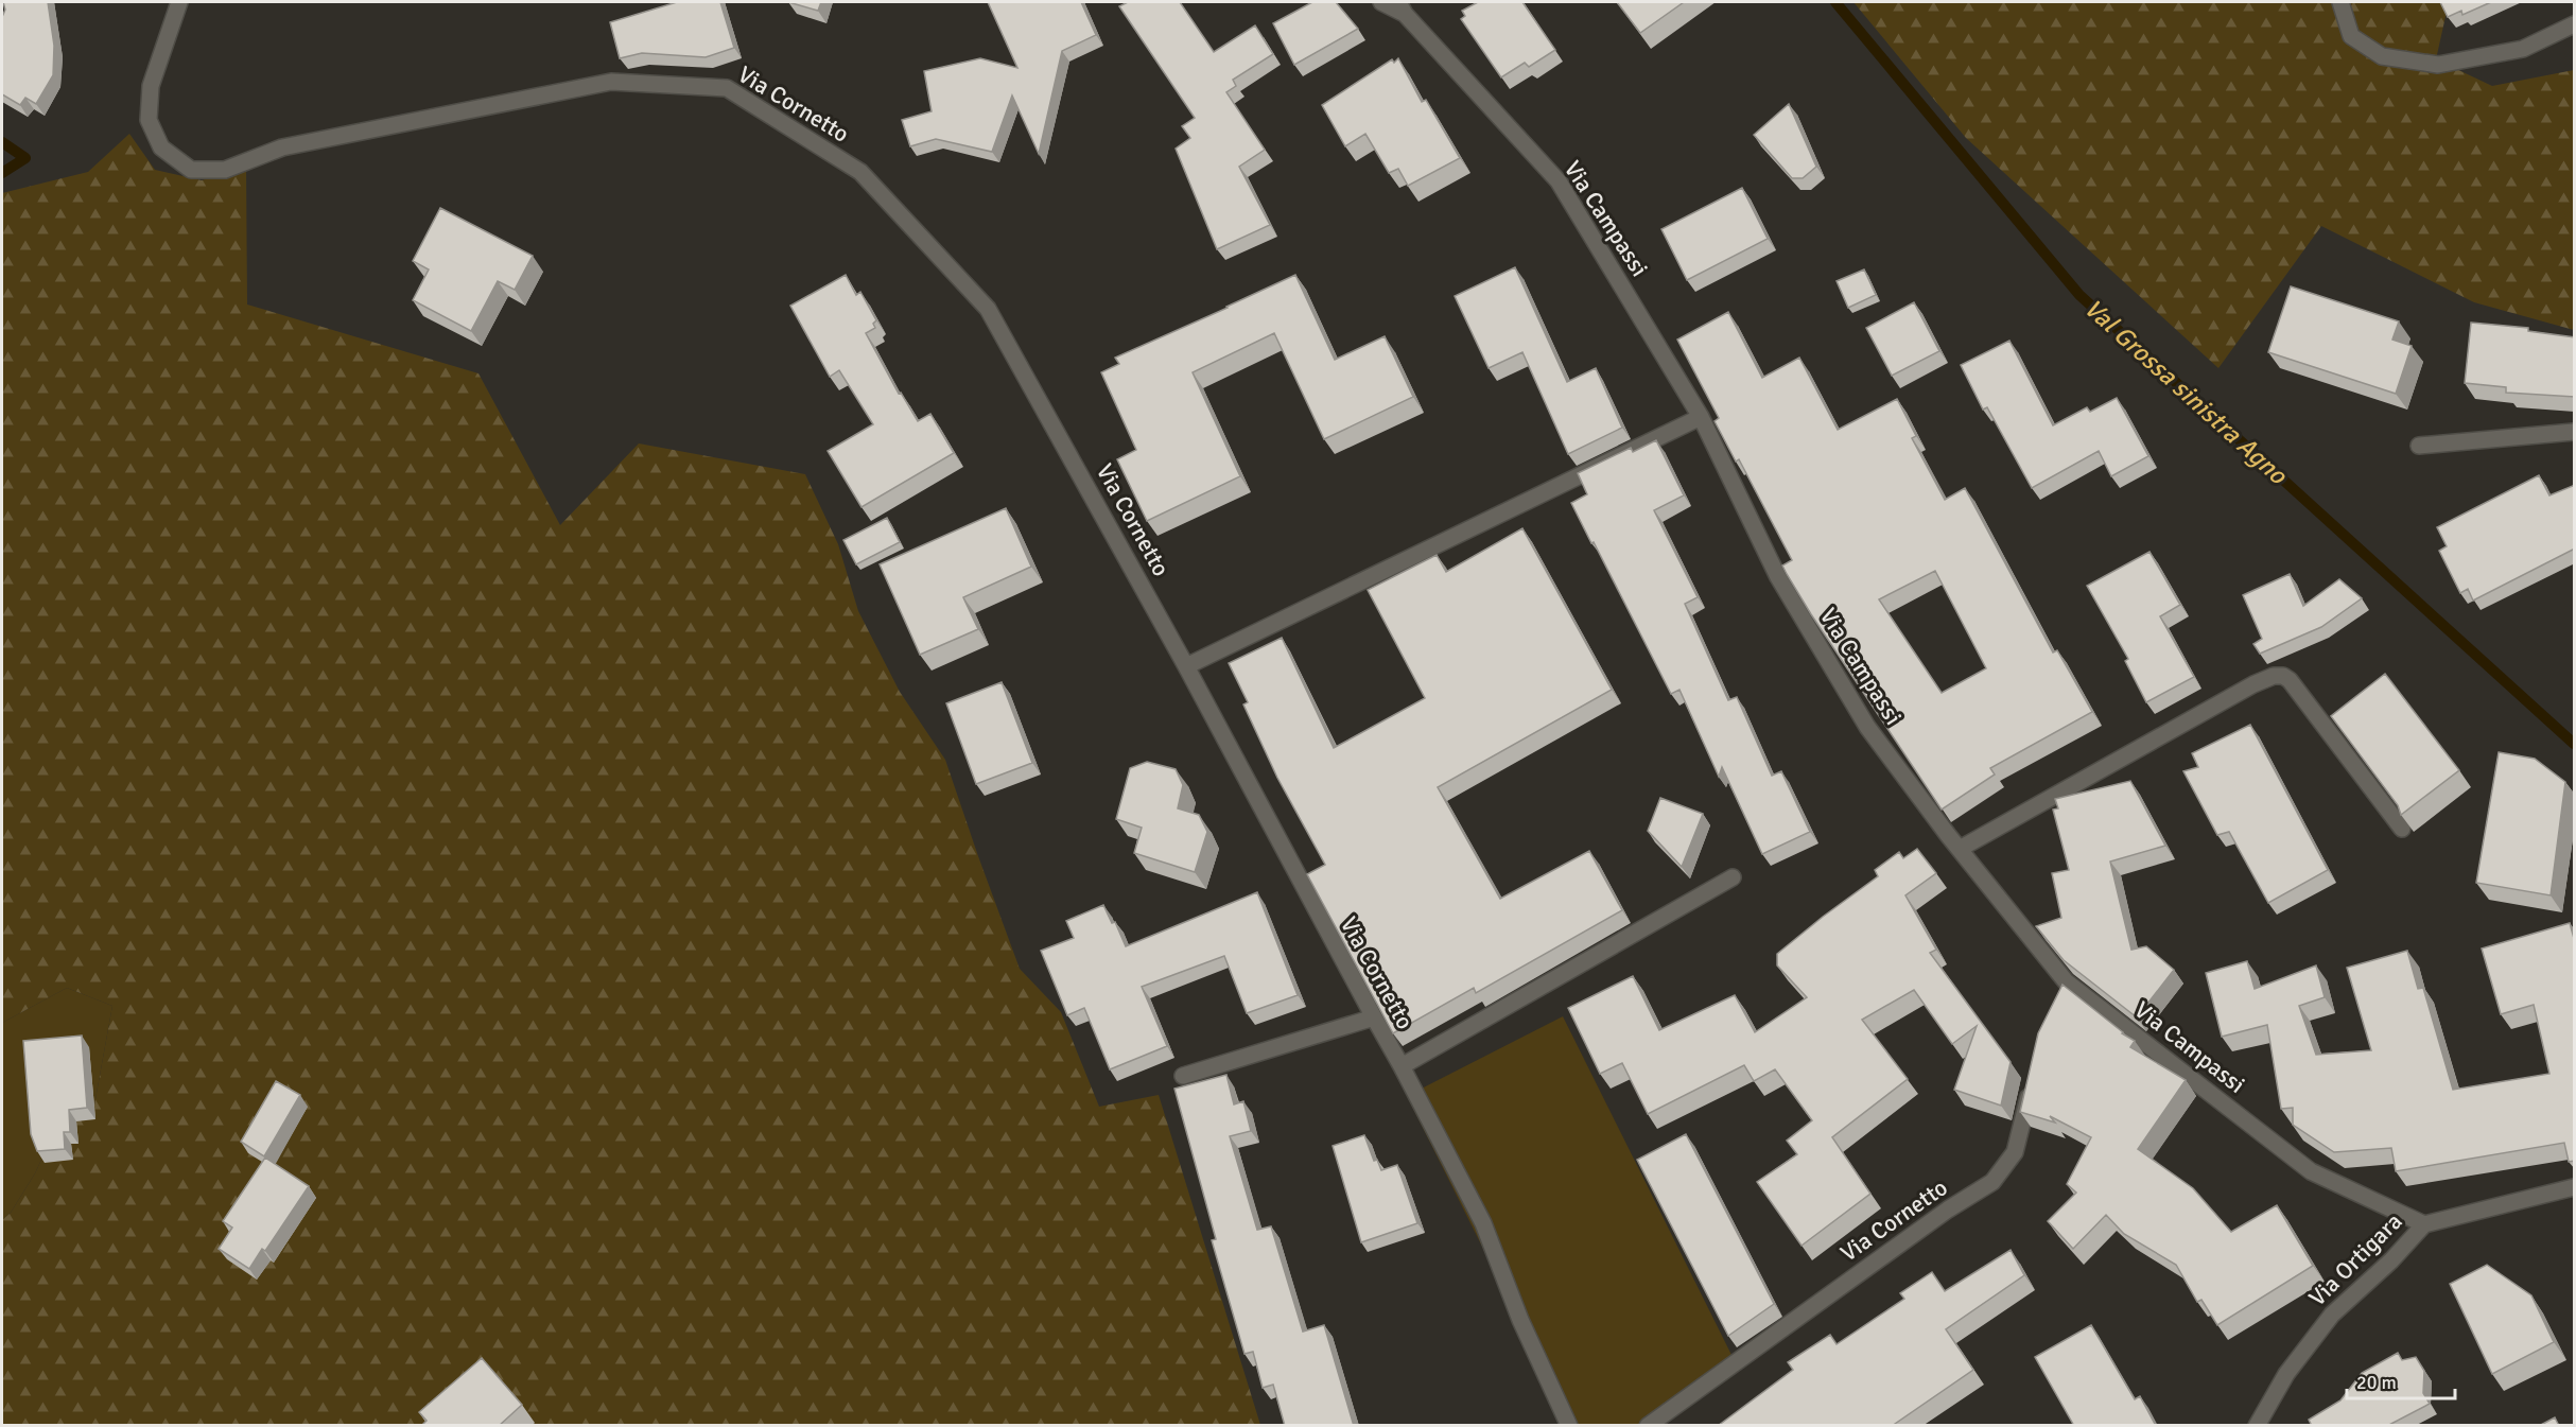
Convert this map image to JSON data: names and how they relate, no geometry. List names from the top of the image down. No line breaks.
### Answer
{"streets":{"street":["Via Cornetto","Via Campassi","Via Ortigara"]},"crossings":[["Via Campassi","Via Ortigara"]],"water":["Val Grossa sinistra Agno"],"scale_bar":"20 m"}
